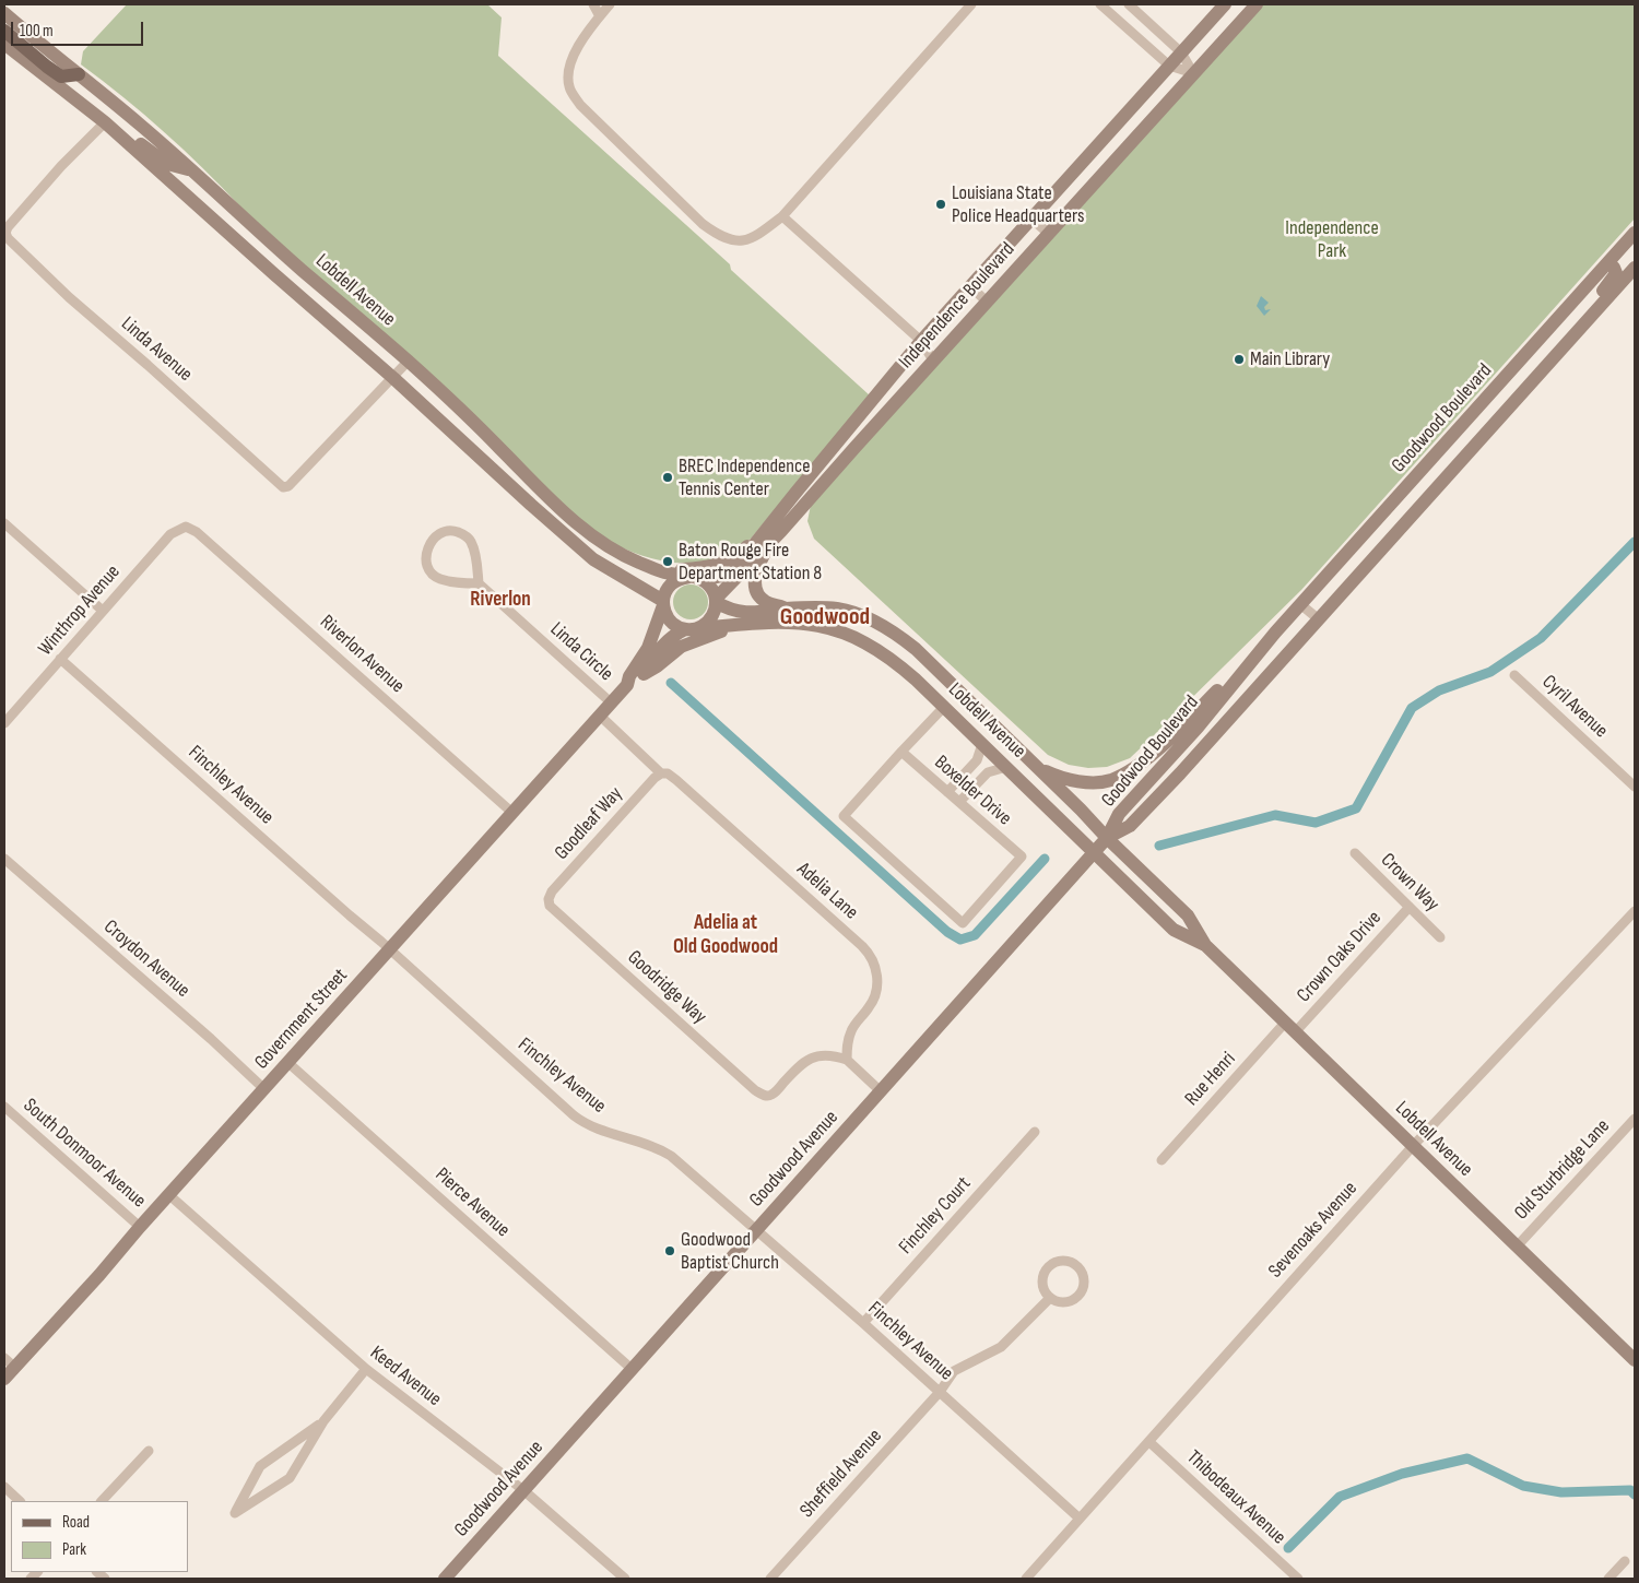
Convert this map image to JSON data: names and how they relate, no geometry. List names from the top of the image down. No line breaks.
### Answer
{"streets":{"main road":["Lobdell Avenue","Independence Boulevard","Goodwood Boulevard","Government Street","Goodwood Avenue"],"street":["Linda Avenue","Winthrop Avenue","Linda Circle","Riverlon Avenue","Cyril Avenue","Finchley Avenue","Boxelder Drive","Goodleaf Way","Crown Way","Adelia Lane","Crown Oaks Drive","Croydon Avenue","Goodridge Way","Rue Henri","South Donmoor Avenue","Old Sturbridge Lane","Pierce Avenue","Finchley Court","Sevenoaks Avenue","Keed Avenue","Sheffield Avenue","Thibodeaux Avenue"]},"crossings":[["Lobdell Avenue","Linda Avenue"],["Lobdell Avenue","Goodwood Boulevard"],["Lobdell Avenue","Crown Oaks Drive"],["Lobdell Avenue","Government Street"],["Lobdell Avenue","Rue Henri"],["Lobdell Avenue","Goodwood Avenue"],["Lobdell Avenue","Old Sturbridge Lane"],["Lobdell Avenue","Sevenoaks Avenue"],["Goodwood Boulevard","Goodwood Avenue"],["Winthrop Avenue","Riverlon Avenue"],["Winthrop Avenue","Finchley Avenue"],["Linda Circle","Government Street"],["Riverlon Avenue","Government Street"],["Finchley Avenue","Government Street"],["Finchley Avenue","Goodwood Avenue"],["Finchley Avenue","Finchley Court"],["Finchley Avenue","Sevenoaks Avenue"],["Finchley Avenue","Sheffield Avenue"],["Goodleaf Way","Adelia Lane"],["Goodleaf Way","Goodridge Way"],["Crown Way","Crown Oaks Drive"],["Adelia Lane","Goodridge Way"],["Adelia Lane","Government Street"],["Crown Oaks Drive","Rue Henri"],["Croydon Avenue","Government Street"],["Government Street","South Donmoor Avenue"],["Government Street","Pierce Avenue"],["Government Street","Keed Avenue"],["Goodwood Avenue","Pierce Avenue"],["Goodwood Avenue","Keed Avenue"],["Sevenoaks Avenue","Thibodeaux Avenue"]],"districts":["Riverlon","Goodwood","Adelia at Old Goodwood"],"parks":["Independence Park"],"places":["Louisiana State Police Headquarters","Main Library","BREC Independence Tennis Center","Baton Rouge Fire Department Station 8","Goodwood Baptist Church"],"legend":["Road","Park"],"scale_bar":"100 m"}
